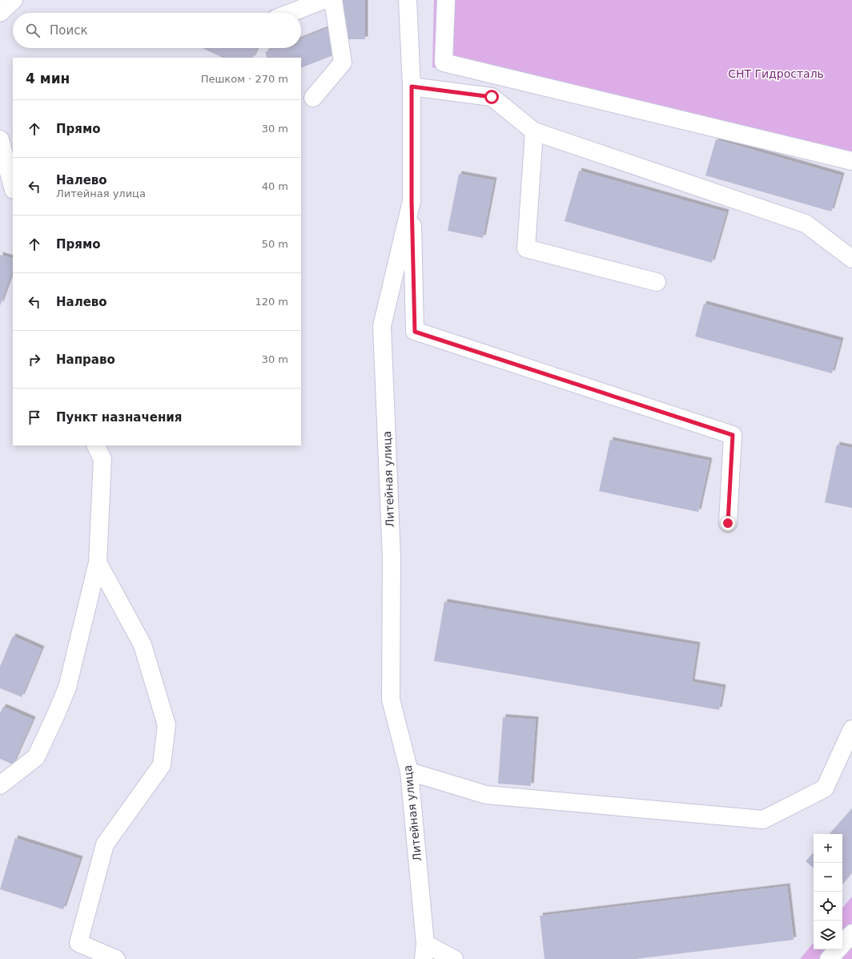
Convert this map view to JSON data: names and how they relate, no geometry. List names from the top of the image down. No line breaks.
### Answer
{"streets":{"street":["Литейная улица"]},"parks":["СНТ Гидросталь"],"page":{"search":"Поиск","heading":["4 мин","Пешком · 270 m"],"list":[["Прямо","30 m"],["Налево","Литейная улица","40 m"],["Прямо","50 m"],["Налево","120 m"],["Направо","30 m"],"Пункт назначения"],"map_buttons":["+","−"]}}
